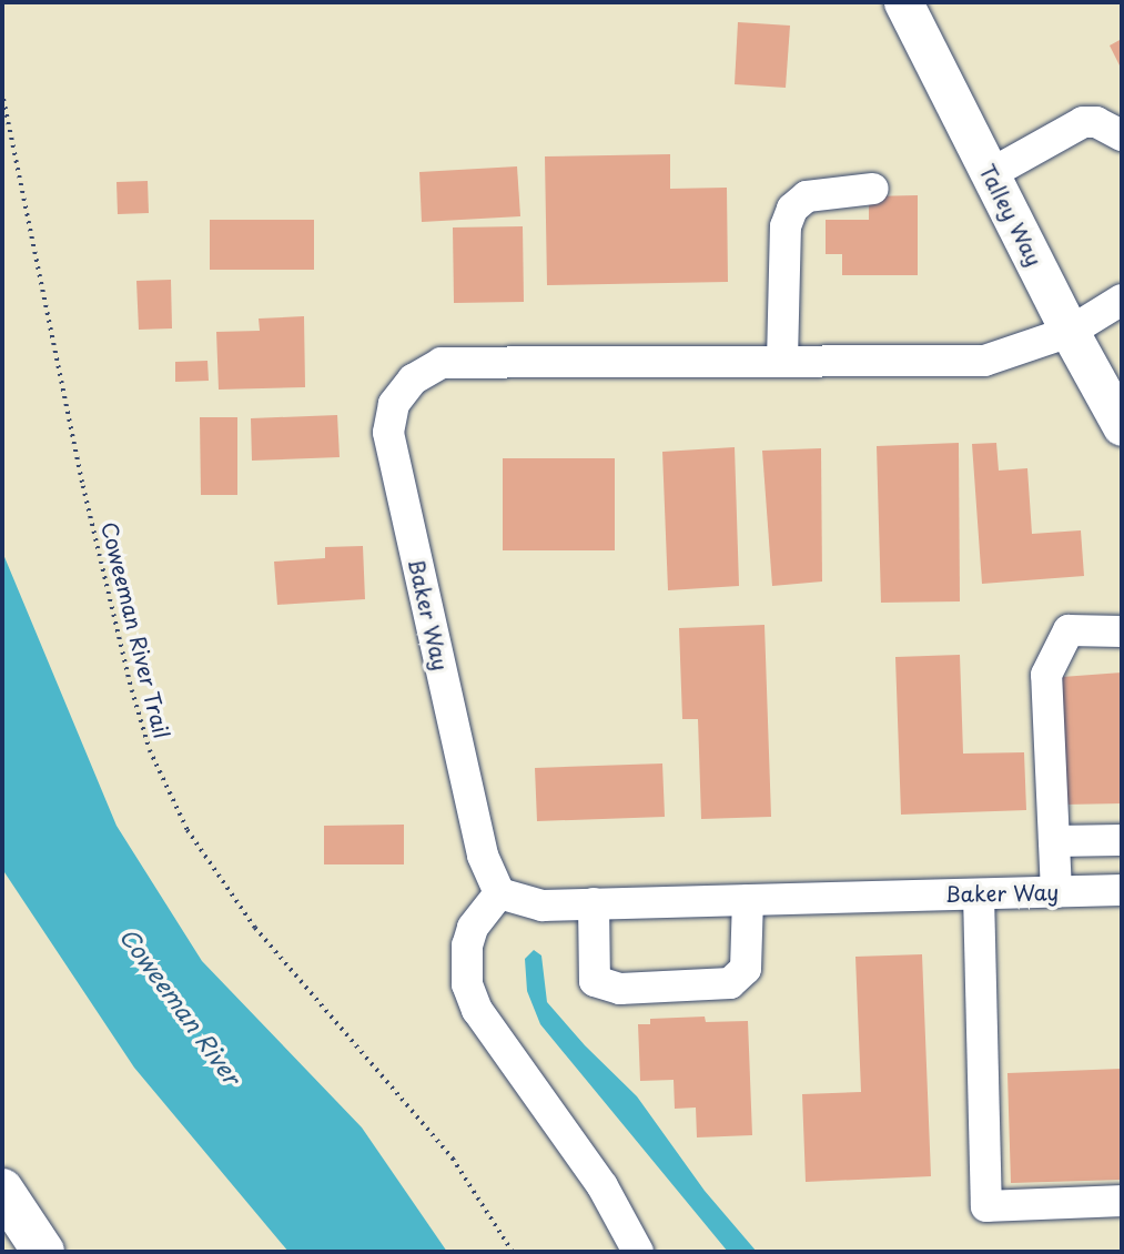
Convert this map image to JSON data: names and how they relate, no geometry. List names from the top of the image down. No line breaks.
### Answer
{"streets":{"main road":["Talley Way"],"street":["Baker Way"],"path":["Coweeman River Trail"]},"crossings":[["Talley Way","Baker Way"]],"water":["Coweeman River"]}
